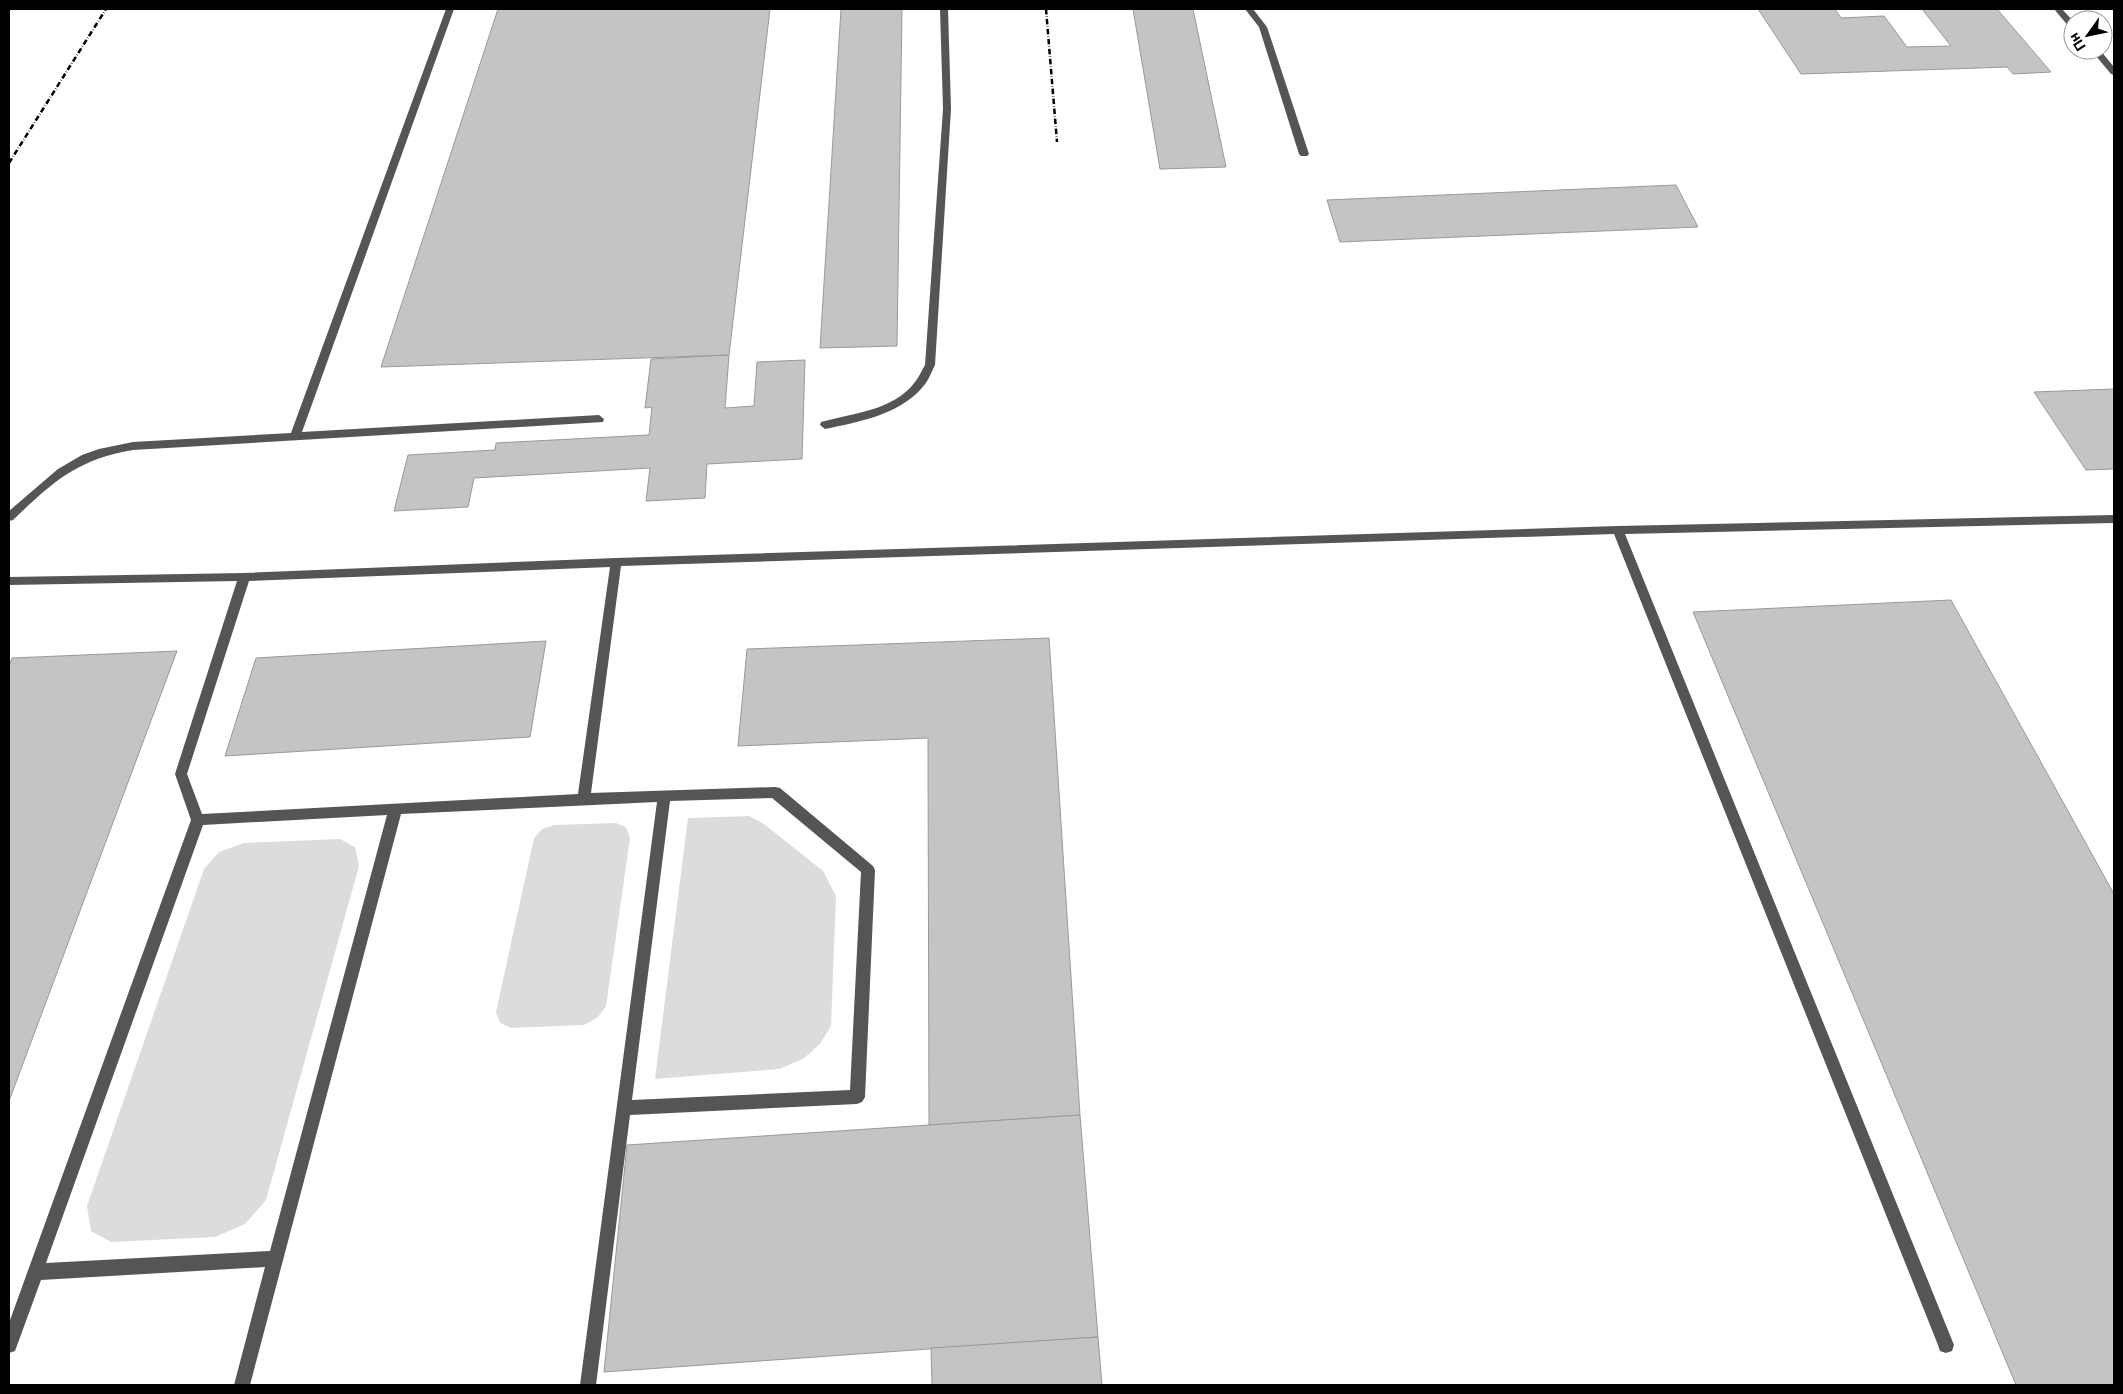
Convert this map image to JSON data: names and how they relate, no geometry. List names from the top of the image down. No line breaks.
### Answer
{"north":"bottom left"}
